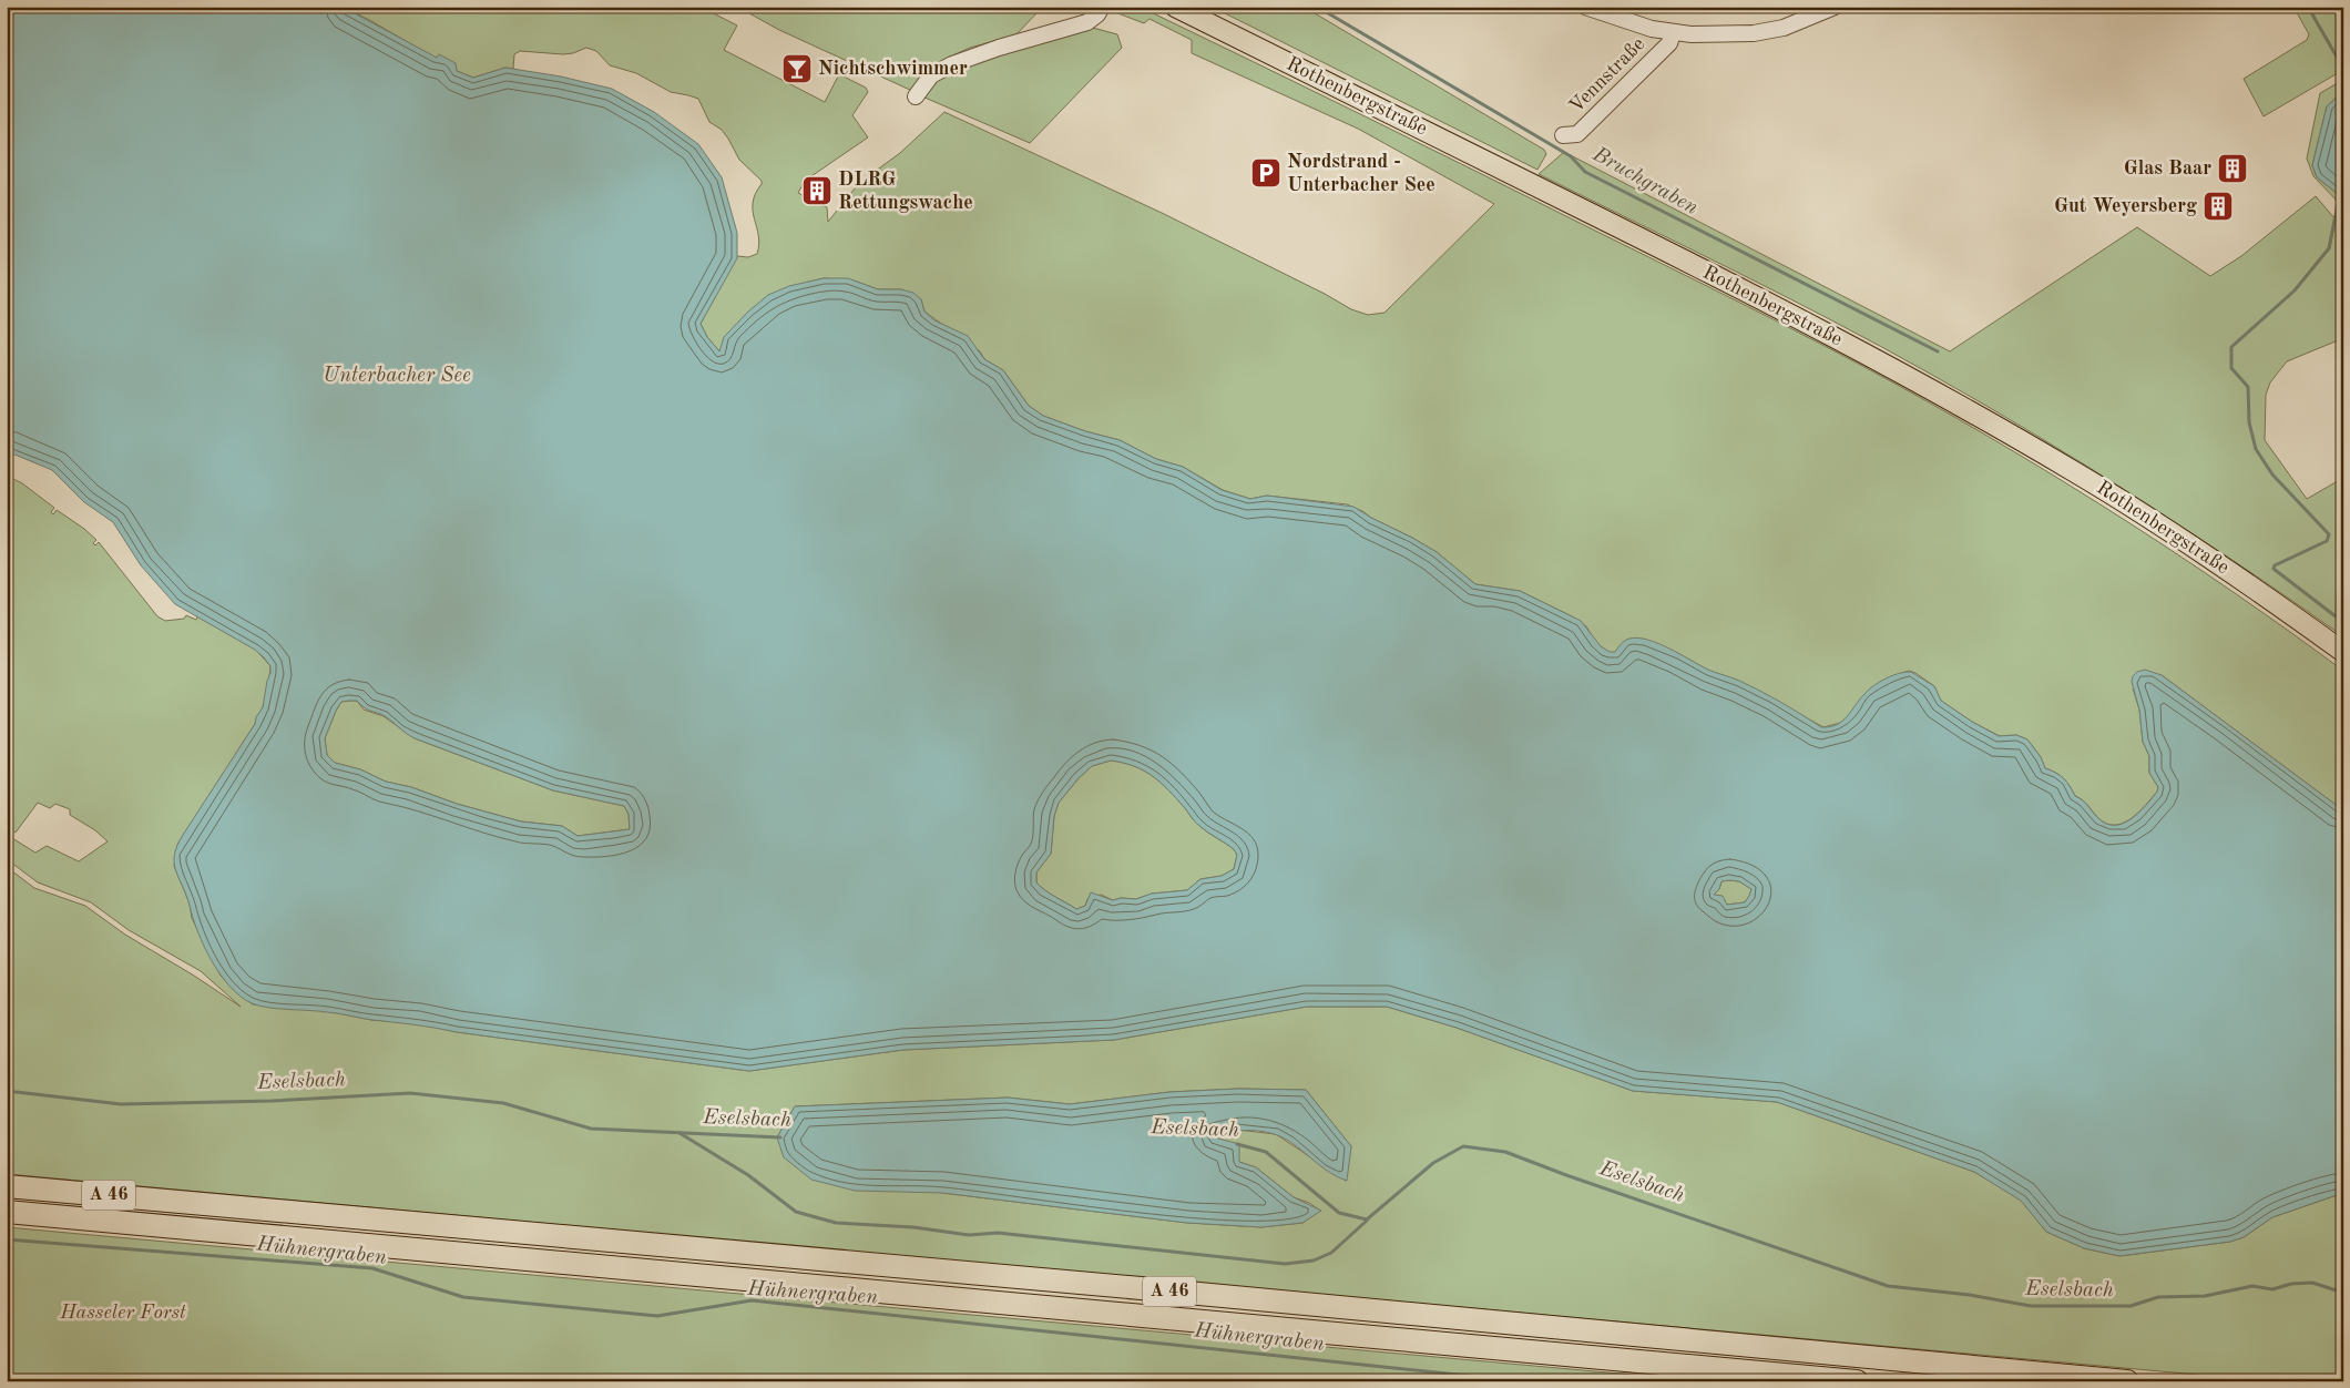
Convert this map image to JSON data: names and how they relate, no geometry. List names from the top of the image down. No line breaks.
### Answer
{"streets":{"highway":["A 46"],"main road":["Rothenbergstraße"],"street":["Vennstraße"]},"water":["Bruchgraben","Unterbacher See","Eselsbach","Hühnergraben"],"parks":["Hasseler Forst"],"places":{"bar":["Nichtschwimmer"],"building":["Glas Baar","DLRG Rettungswache","Gut Weyersberg"],"parking":["Nordstrand - Unterbacher See"]}}
